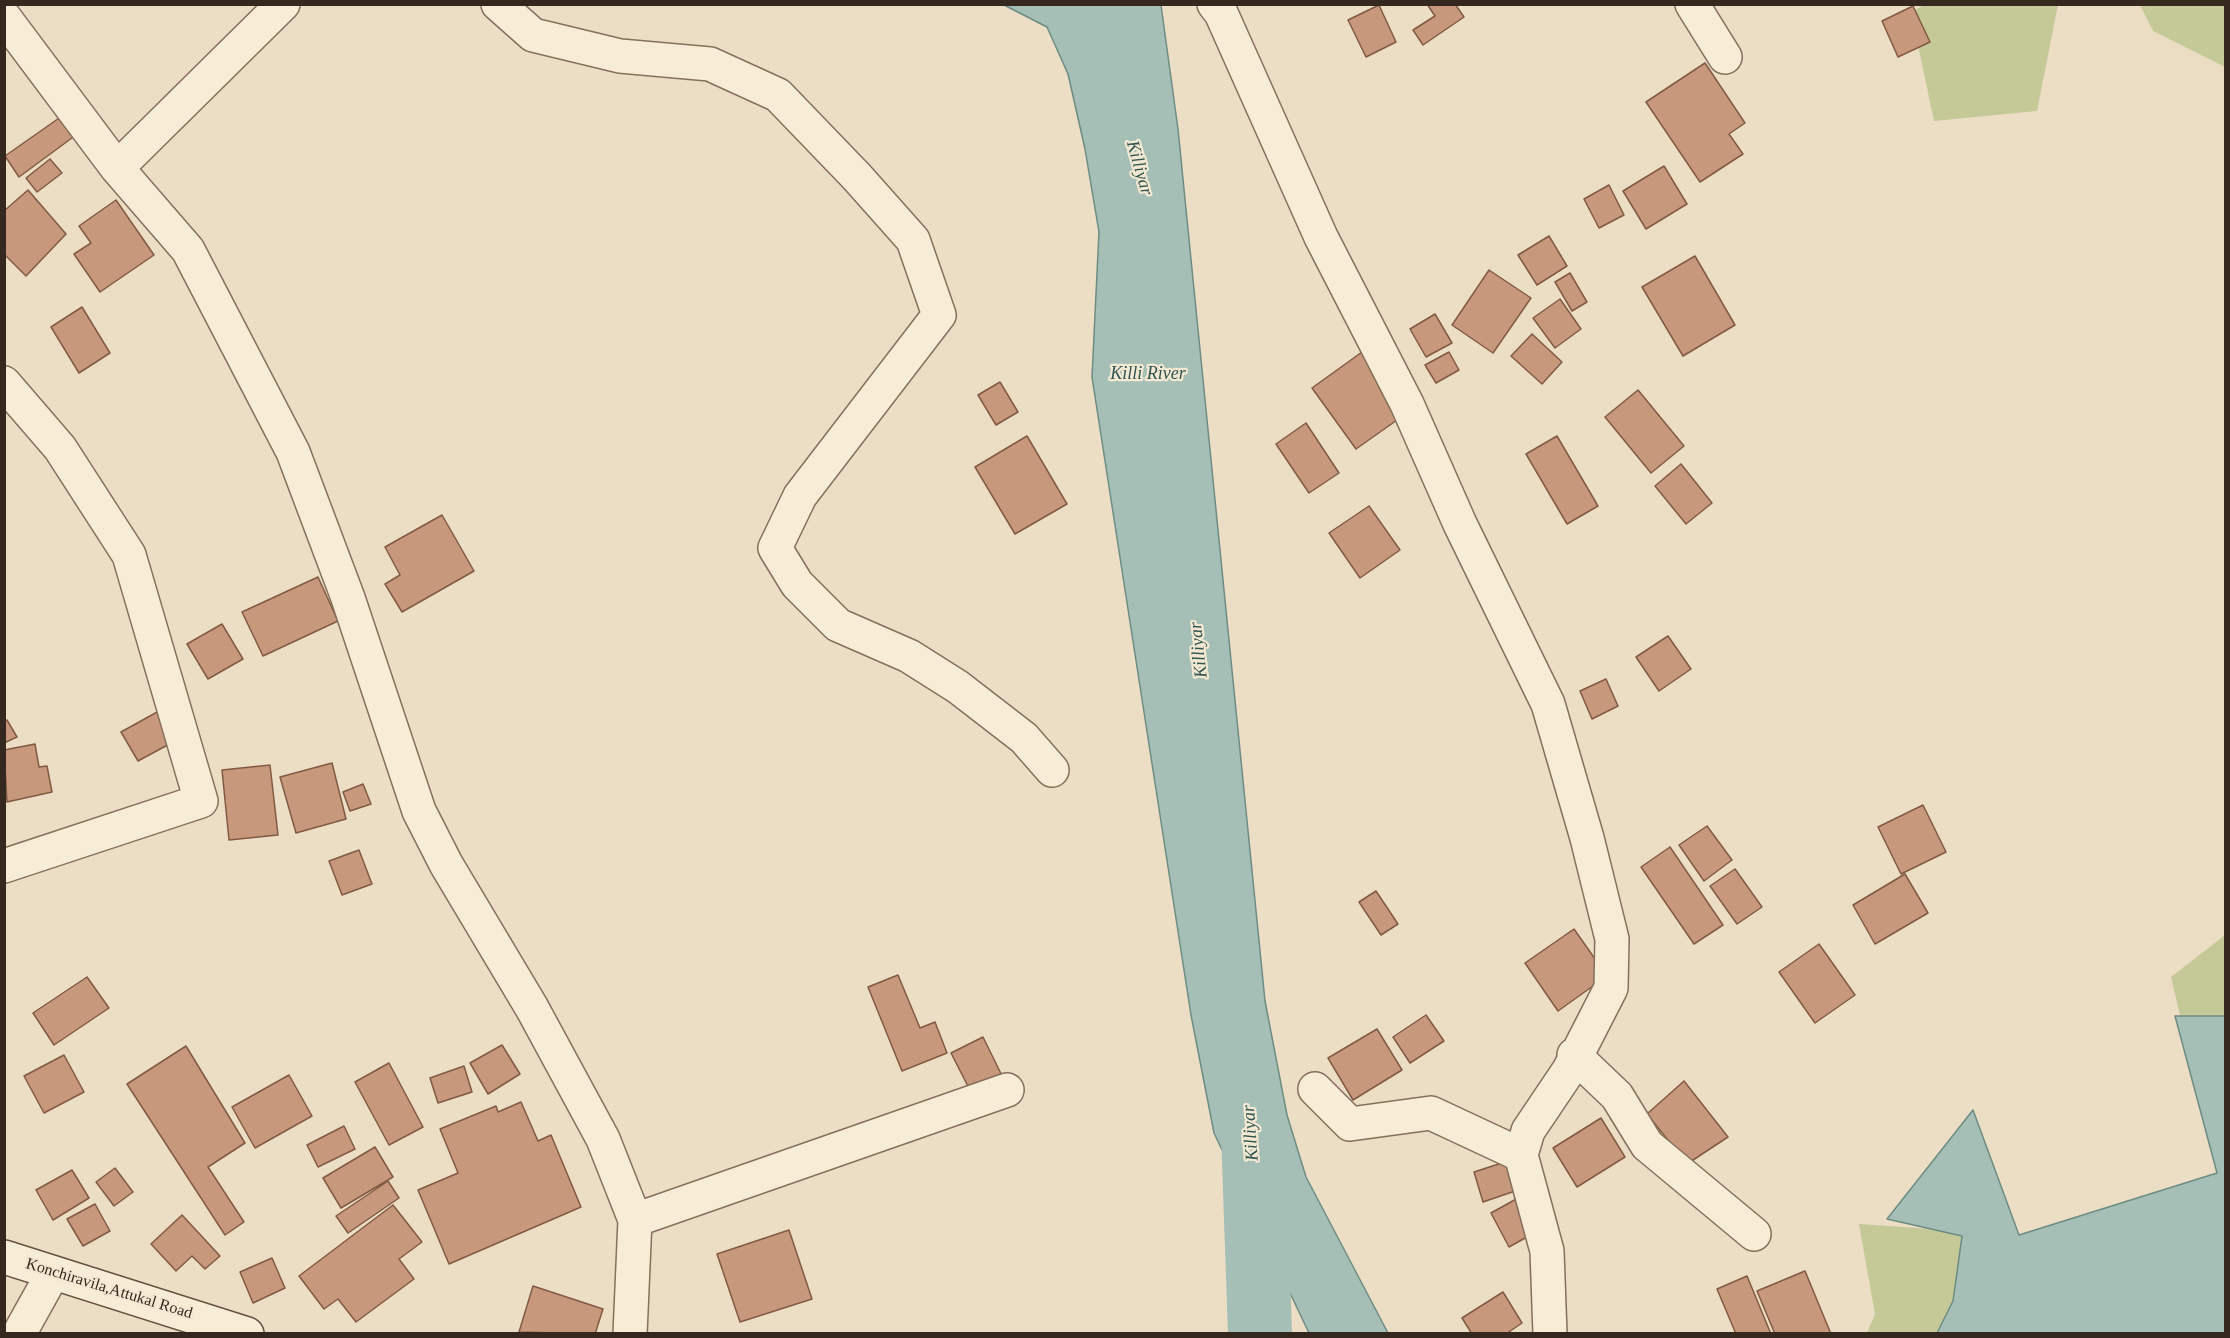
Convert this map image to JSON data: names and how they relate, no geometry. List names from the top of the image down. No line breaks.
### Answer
{"streets":{"street":["Konchiravila,Attukal Road"]},"water":["Killiyar","Killi River"]}
